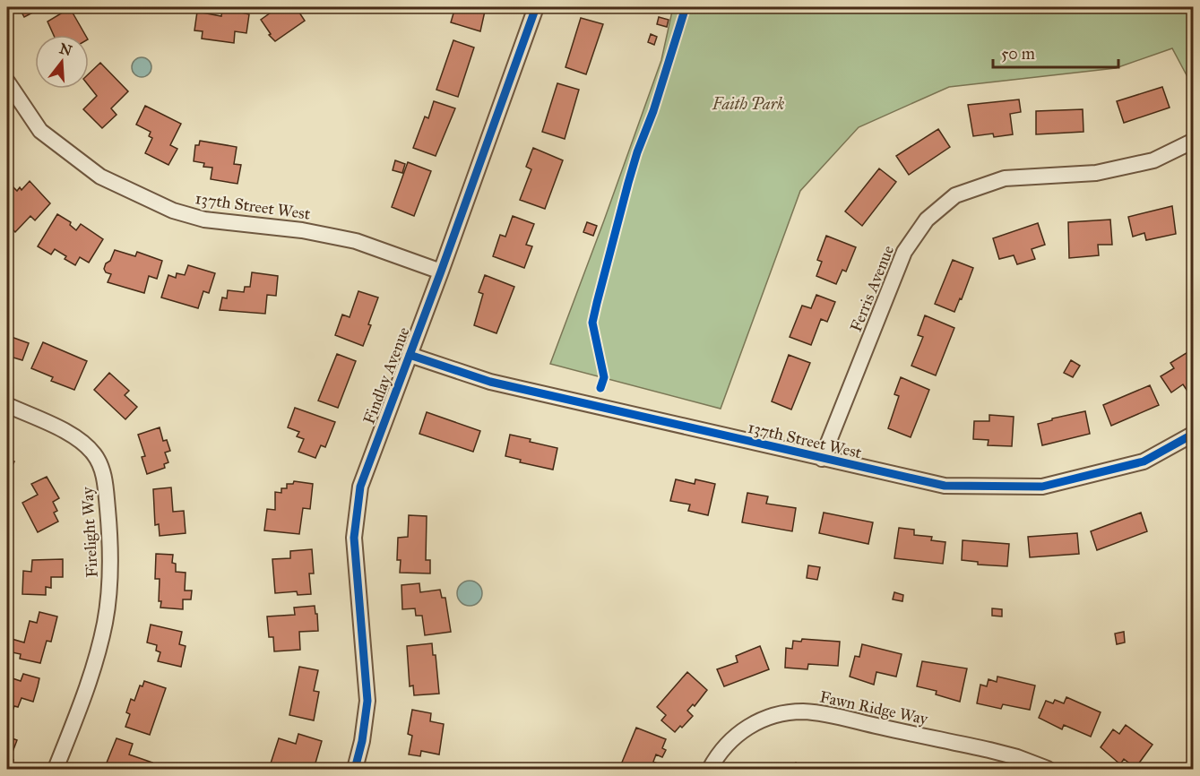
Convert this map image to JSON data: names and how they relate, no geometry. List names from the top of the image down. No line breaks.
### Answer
{"streets":{"street":["137th Street West","Ferris Avenue","Findlay Avenue","Firelight Way","Fawn Ridge Way"]},"crossings":[["137th Street West","Ferris Avenue"],["137th Street West","Findlay Avenue"]],"parks":["Faith Park"],"scale_bar":"50 m","north":"top"}
